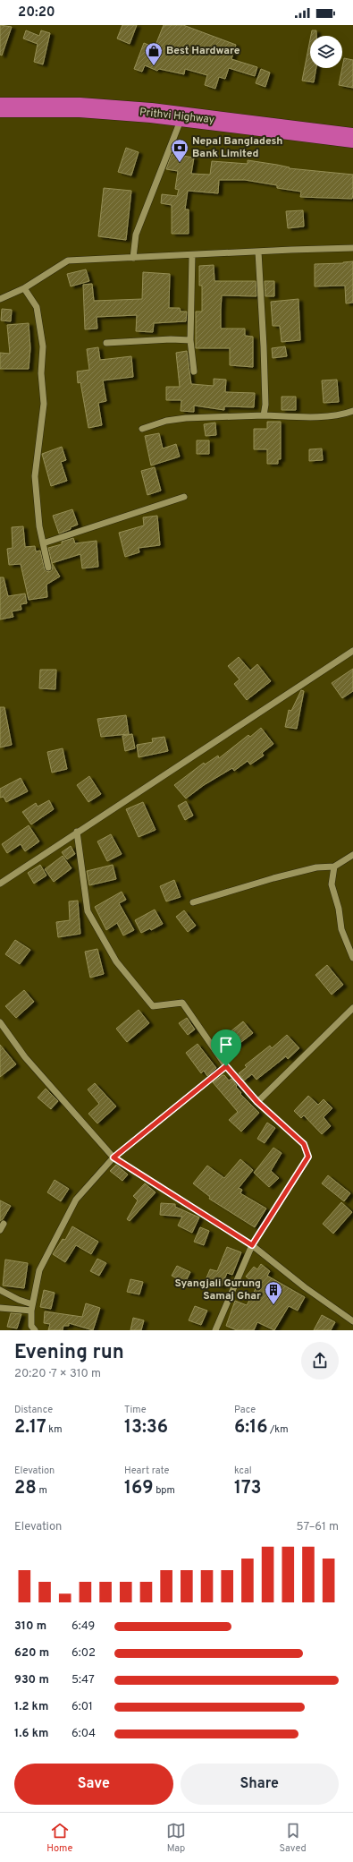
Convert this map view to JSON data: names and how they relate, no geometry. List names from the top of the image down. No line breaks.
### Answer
{"streets":{"highway":["Prithvi Highway"]},"places":{"shop":["Best Hardware"],"bank":["Nepal Bangladesh Bank Limited"],"building":["Syangjali Gurung Samaj Ghar"]},"page":{"status":"20:20","heading":["Evening run","20:20 · 7 × 310 m"],"stats":[["Distance","2.17 km"],["Time","13:36"],["Pace","6:16 /km"],["Elevation","28 m"],["Heart rate","169 bpm"],["kcal","173"]],"chart":["Elevation","57–61 m"],"list":[{"name":"310 m","note":"6:49"},{"name":"620 m","note":"6:02"},{"name":"930 m","note":"5:47"},{"name":"1.2 km","note":"6:01"},{"name":"1.6 km","note":"6:04"}],"buttons":["Save","Share"],"tabs":["Home","Map","Saved"]}}
